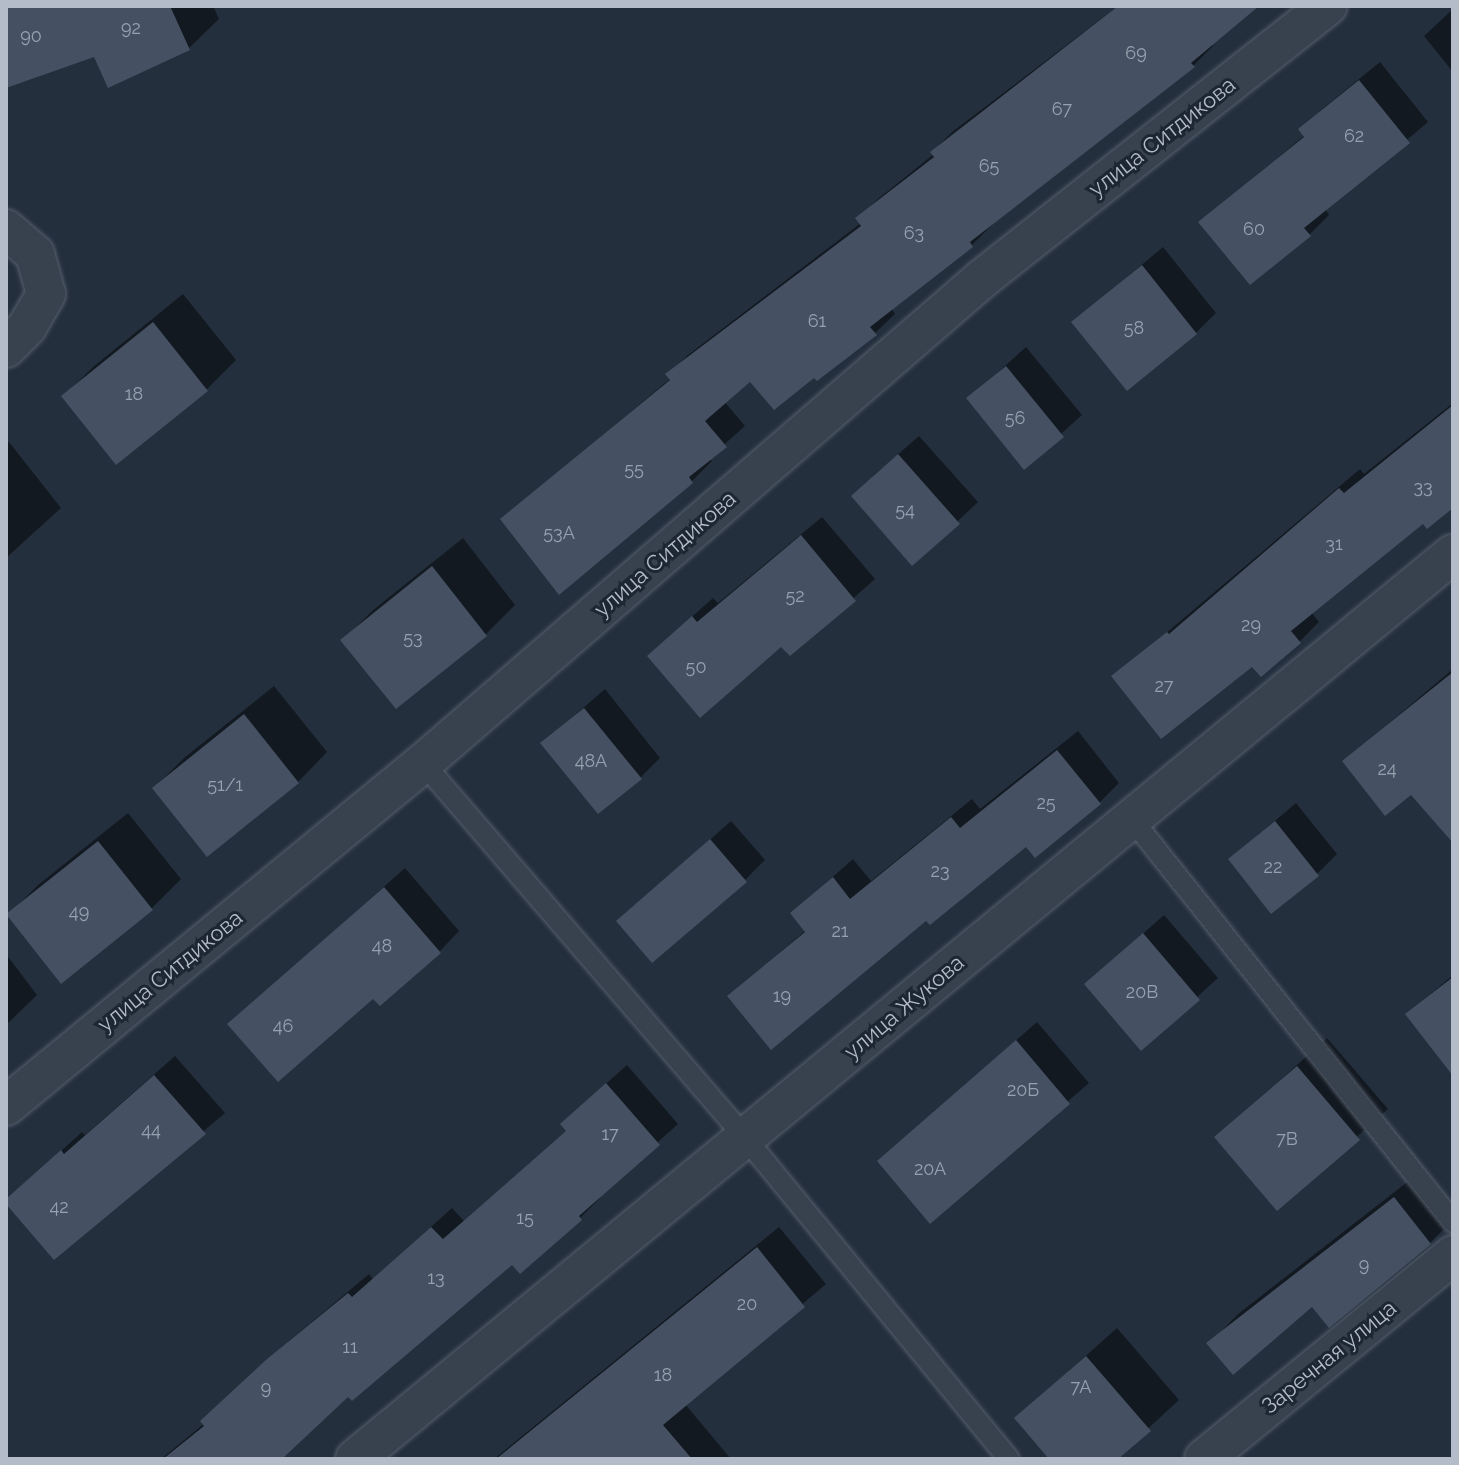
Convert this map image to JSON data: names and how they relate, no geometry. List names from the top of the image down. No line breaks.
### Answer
{"streets":{"street":["улица Ситдикова","улица Жукова","Заречная улица"]},"house_numbers":["92","90","69","67","62","65","60","63","61","58","18","56","55","33","54","53А","31","52","29","53","50","27","48А","24","51/1","25","22","23","49","21","48","20В","19","46","20Б","44","17","7В","20А","42","15","9","13","20","11","18","7А","9"]}
